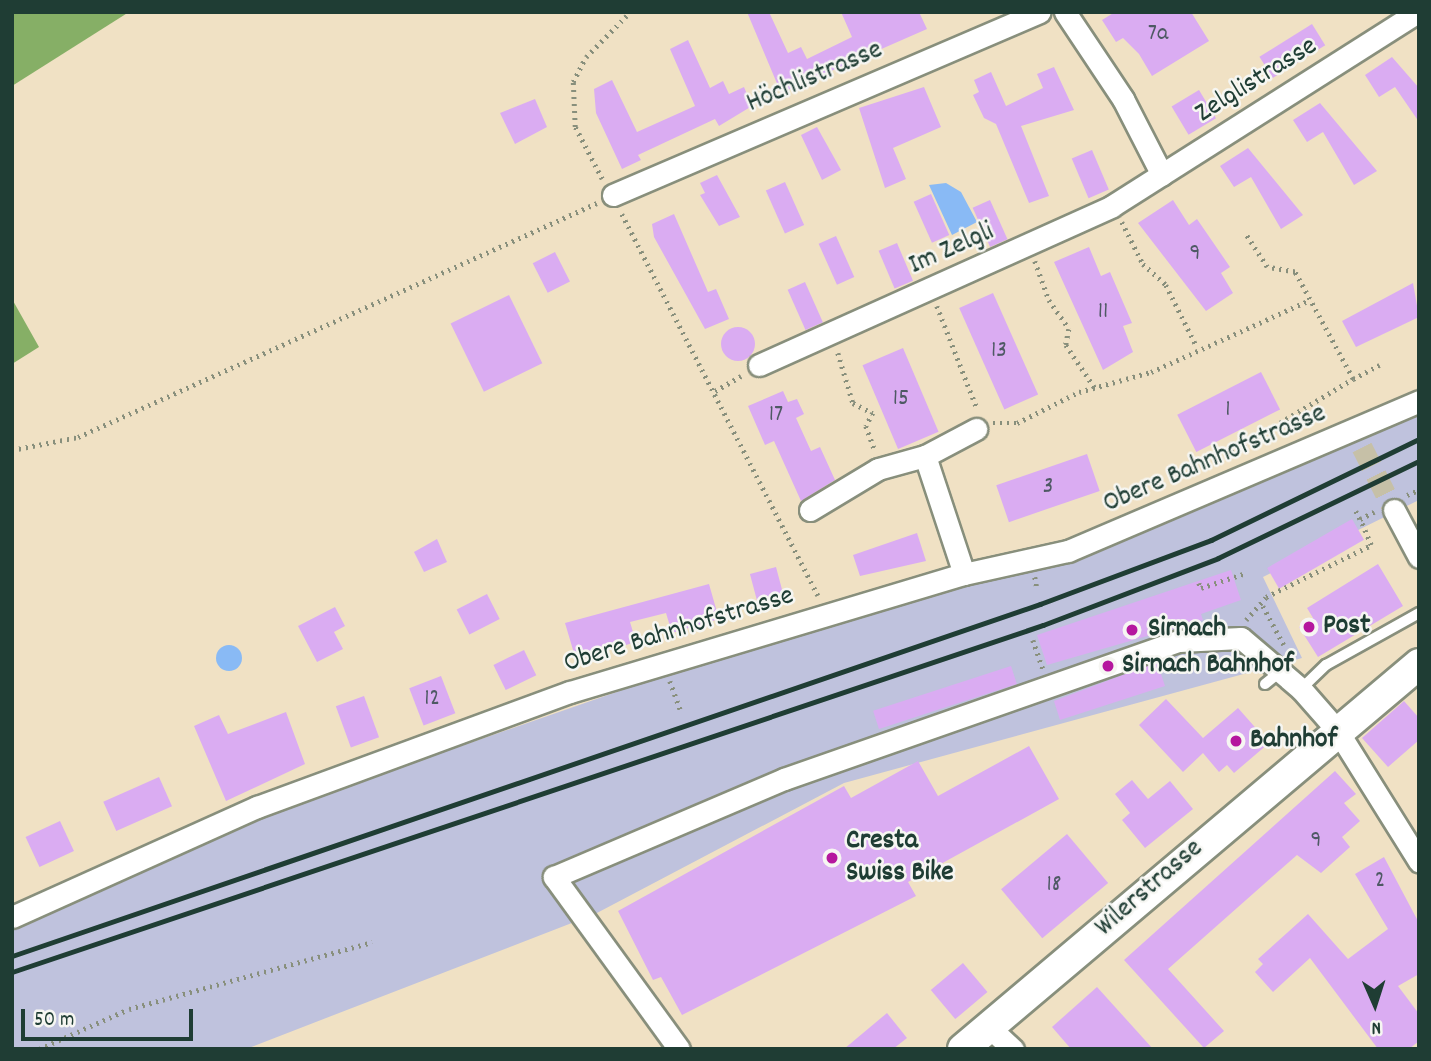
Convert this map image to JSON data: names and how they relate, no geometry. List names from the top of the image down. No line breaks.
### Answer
{"streets":{"main road":["Wilerstrasse"],"street":["Höchlistrasse","Zelglistrasse","Im Zelgli","Obere Bahnhofstrasse"]},"crossings":[["Zelglistrasse","Im Zelgli"]],"places":["Post","Sirnach","Sirnach Bahnhof","Bahnhof","Cresta Swiss Bike"],"house_numbers":["7a","9","11","13","15","1","17","3","12","9","2","18"],"scale_bar":"50 m","north":"bottom"}
